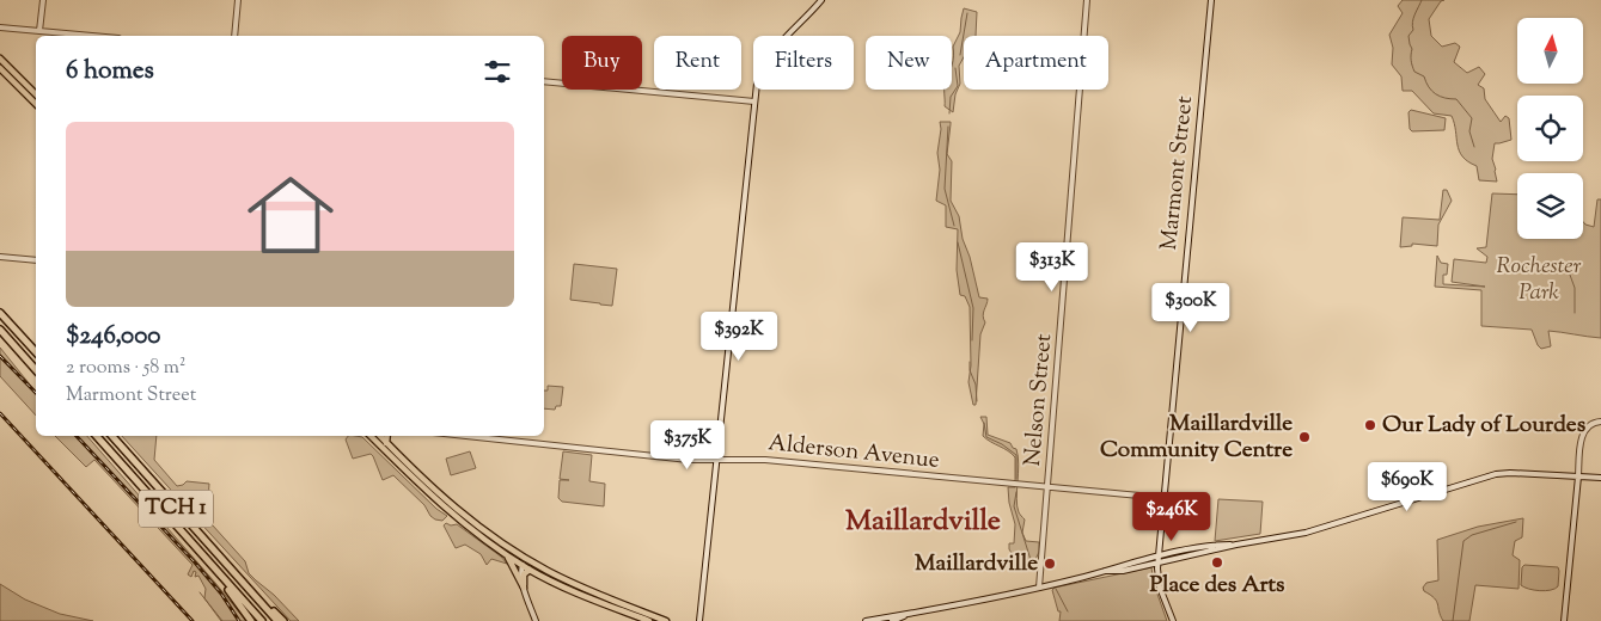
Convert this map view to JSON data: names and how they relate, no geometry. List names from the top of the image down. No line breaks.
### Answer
{"streets":{"highway":["TCH 1"],"main road":["Marmont Street","Nelson Street","Alderson Avenue"]},"crossings":[["Marmont Street","Alderson Avenue"],["Nelson Street","Alderson Avenue"]],"districts":["Maillardville"],"parks":["Rochester Park"],"places":["Our Lady of Lourdes","Maillardville Community Centre","Place des Arts","Maillardville"],"north":"top","page":{"chip":["Buy","Rent","Filters","New","Apartment"],"heading":"6 homes","list":[{"name":"$246,000","note":"2 rooms · 58 m² · Marmont Street"}],"price":["$313K","$300K","$392K","$375K","$690K","$246K"]}}
